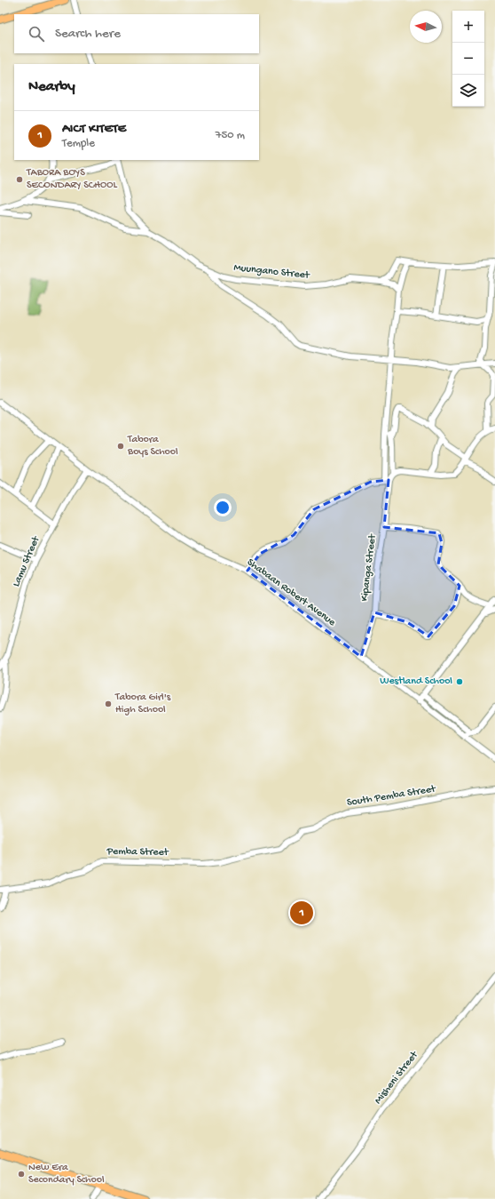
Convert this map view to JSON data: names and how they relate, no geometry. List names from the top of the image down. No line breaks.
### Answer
{"streets":{"street":["Muungano Street","Lamu Street","Kipanga Street","Shabaan Robert Avenue","South Pemba Street","Pemba Street","Misheni Street"]},"crossings":[["Lamu Street","Shabaan Robert Avenue"],["Kipanga Street","Shabaan Robert Avenue"],["South Pemba Street","Pemba Street"]],"places":["TABORA BOYS SECONDARY SCHOOL","Tabora Boys School","Westland School","Tabora Girl's High School","New Era Secondary School"],"north":"left","page":{"map_buttons":["+","−"],"search":"Search here","heading":"Nearby","list":[{"mark":"1","name":"AICT KITETE","note":"Temple","value":"750 m"}],"pins":"1"}}
